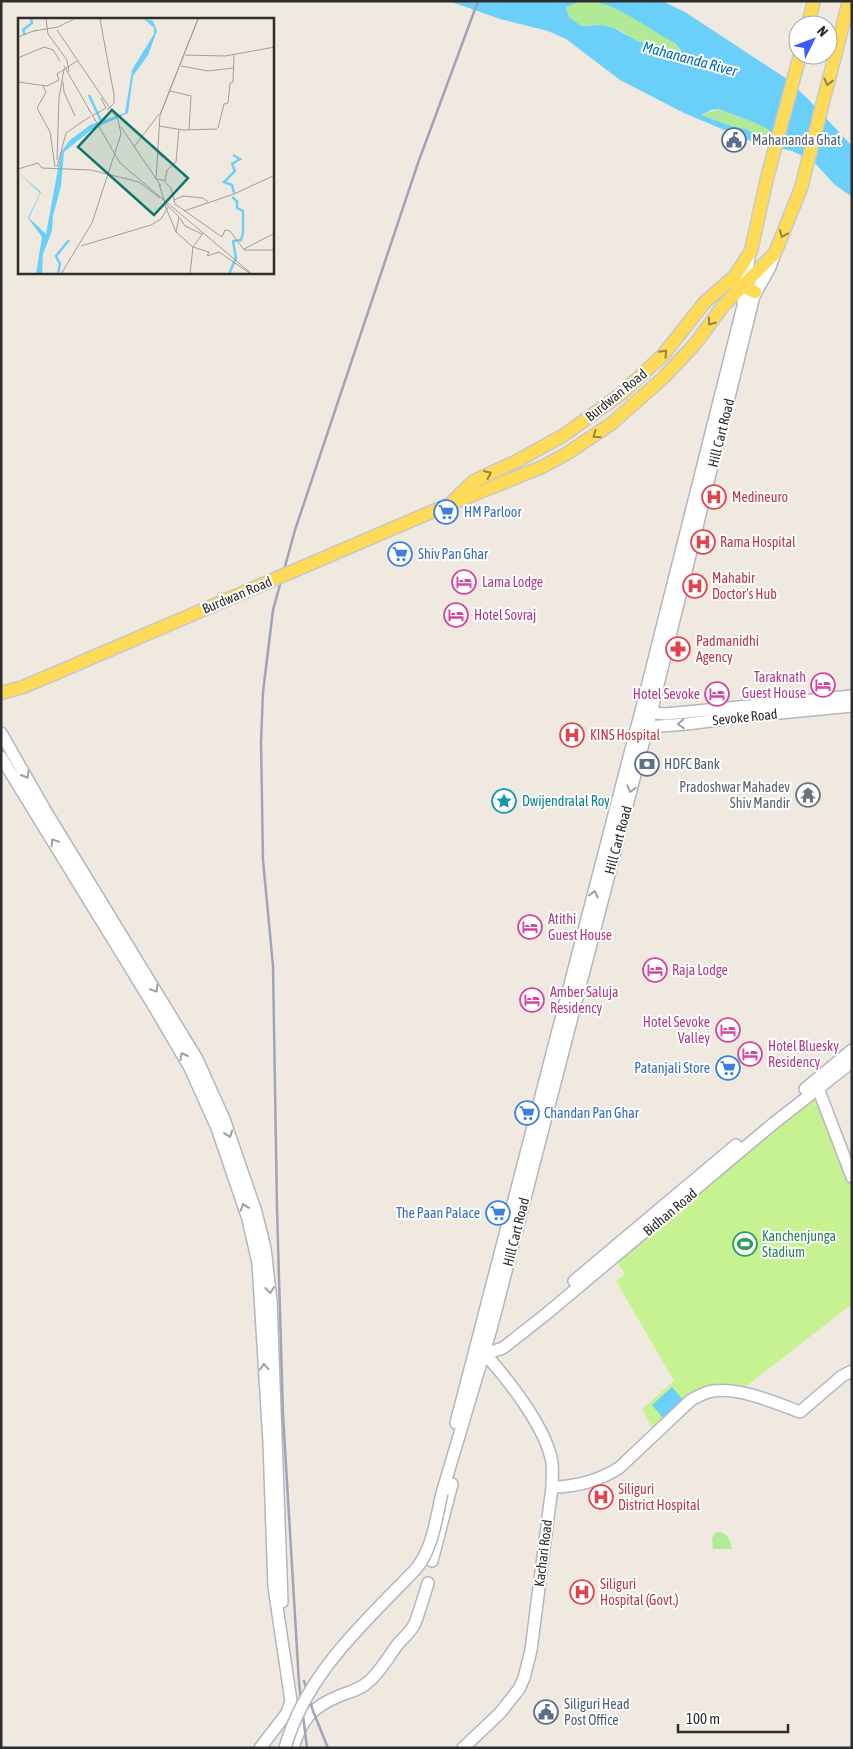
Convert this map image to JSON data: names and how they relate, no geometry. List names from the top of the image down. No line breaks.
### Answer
{"streets":{"main road":["Burdwan Road","Hill Cart Road"],"street":["Sevoke Road","Bidhan Road","Kachari Road"]},"crossings":[["Burdwan Road","Hill Cart Road"],["Hill Cart Road","Sevoke Road"],["Hill Cart Road","Bidhan Road"],["Hill Cart Road","Kachari Road"],["Bidhan Road","Kachari Road"]],"water":["Mahananda River"],"places":{"public building":["Mahananda Ghat","Siliguri Head Post Office"],"hospital":["Medineuro","Rama Hospital","Mahabir Doctor's Hub","KINS Hospital","Siliguri District Hospital","Siliguri Hospital (Govt.)"],"supermarket":["HM Parloor","Shiv Pan Ghar","Patanjali Store","Chandan Pan Ghar","The Paan Palace"],"hotel":["Lama Lodge","Hotel Sovraj","Taraknath Guest House","Hotel Sevoke","Atithi Guest House","Raja Lodge","Amber Saluja Residency","Hotel Sevoke Valley","Hotel Bluesky Residency"],"pharmacy":["Padmanidhi Agency"],"bank":["HDFC Bank"],"temple":["Pradoshwar Mahadev Shiv Mandir"],"place":["Dwijendralal Roy"],"sports":["Kanchenjunga Stadium"]},"scale_bar":"100 m","north":"top right"}
